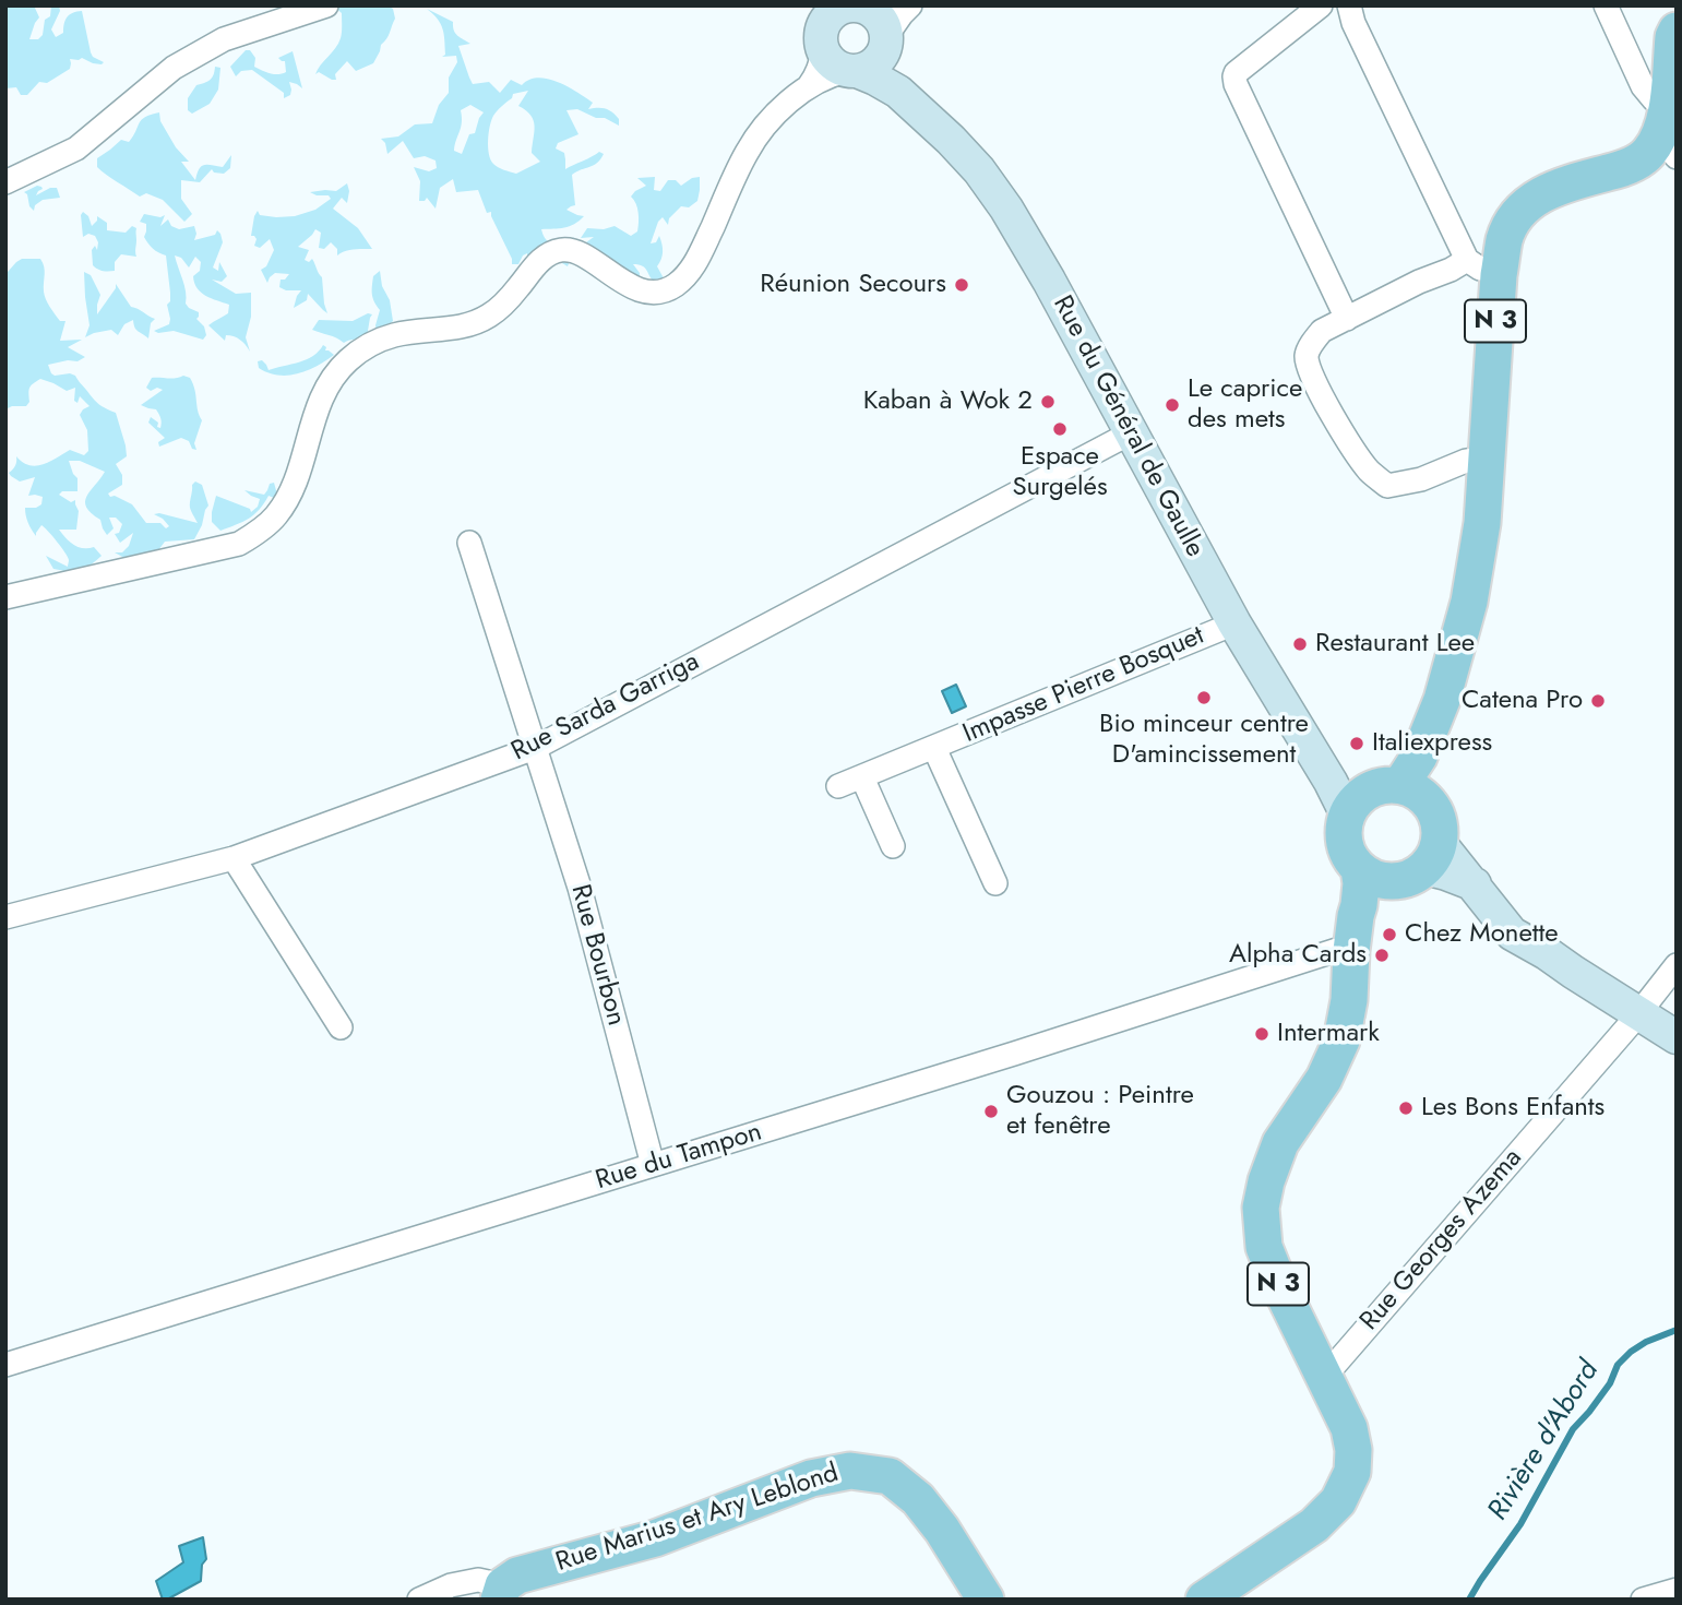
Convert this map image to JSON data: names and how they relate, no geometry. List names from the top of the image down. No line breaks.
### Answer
{"streets":{"main road":["N 3","Rue du Général de Gaulle","Rue Marius et Ary Leblond"],"street":["Impasse Pierre Bosquet","Rue Sarda Garriga","Rue Bourbon","Rue du Tampon","Rue Georges Azema"]},"crossings":[["N 3","Rue du Général de Gaulle"],["N 3","Rue du Tampon"],["N 3","Rue Georges Azema"],["Rue du Général de Gaulle","Impasse Pierre Bosquet"],["Rue du Général de Gaulle","Rue Sarda Garriga"],["Rue Sarda Garriga","Rue Bourbon"],["Rue Bourbon","Rue du Tampon"]],"water":["Rivière d'Abord"],"places":["Réunion Secours","Kaban à Wok 2","Le caprice des mets","Espace Surgelés","Restaurant Lee","Bio minceur centre D'amincissement","Catena Pro","Italiexpress","Chez Monette","Alpha Cards","Intermark","Les Bons Enfants","Gouzou : Peintre et fenêtre"]}
